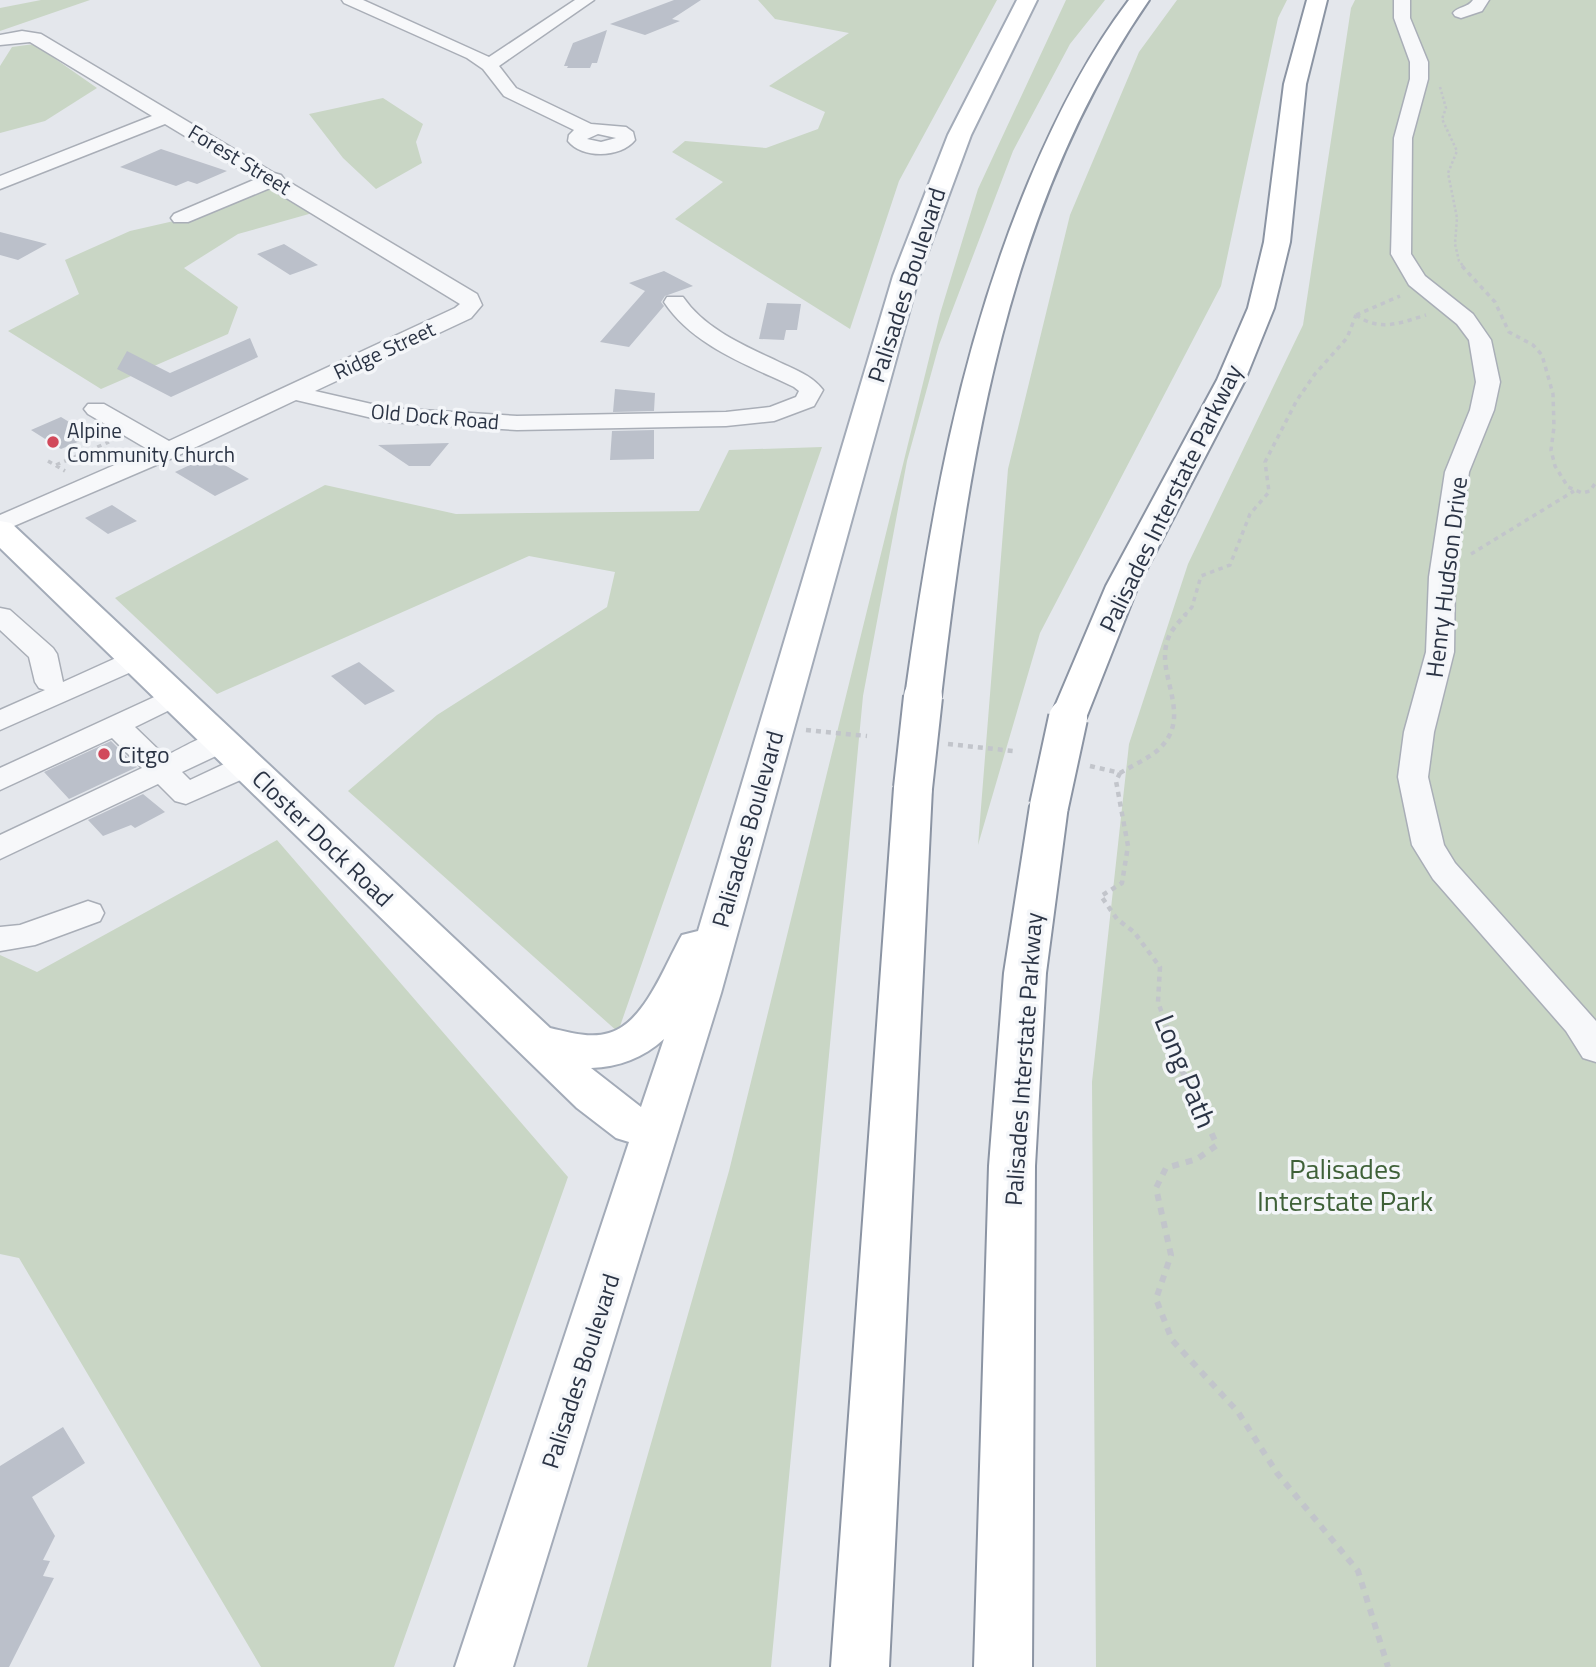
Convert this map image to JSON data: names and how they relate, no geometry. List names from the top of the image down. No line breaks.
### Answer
{"streets":{"main road":["Palisades Boulevard","Palisades Interstate Parkway","Closter Dock Road"],"street":["Forest Street","Ridge Street","Old Dock Road","Henry Hudson Drive"],"path":["Long Path"]},"crossings":[["Forest Street","Ridge Street"],["Palisades Boulevard","Closter Dock Road"],["Ridge Street","Old Dock Road"]],"parks":["Palisades Interstate Park"],"places":["Alpine Community Church","Citgo"]}
